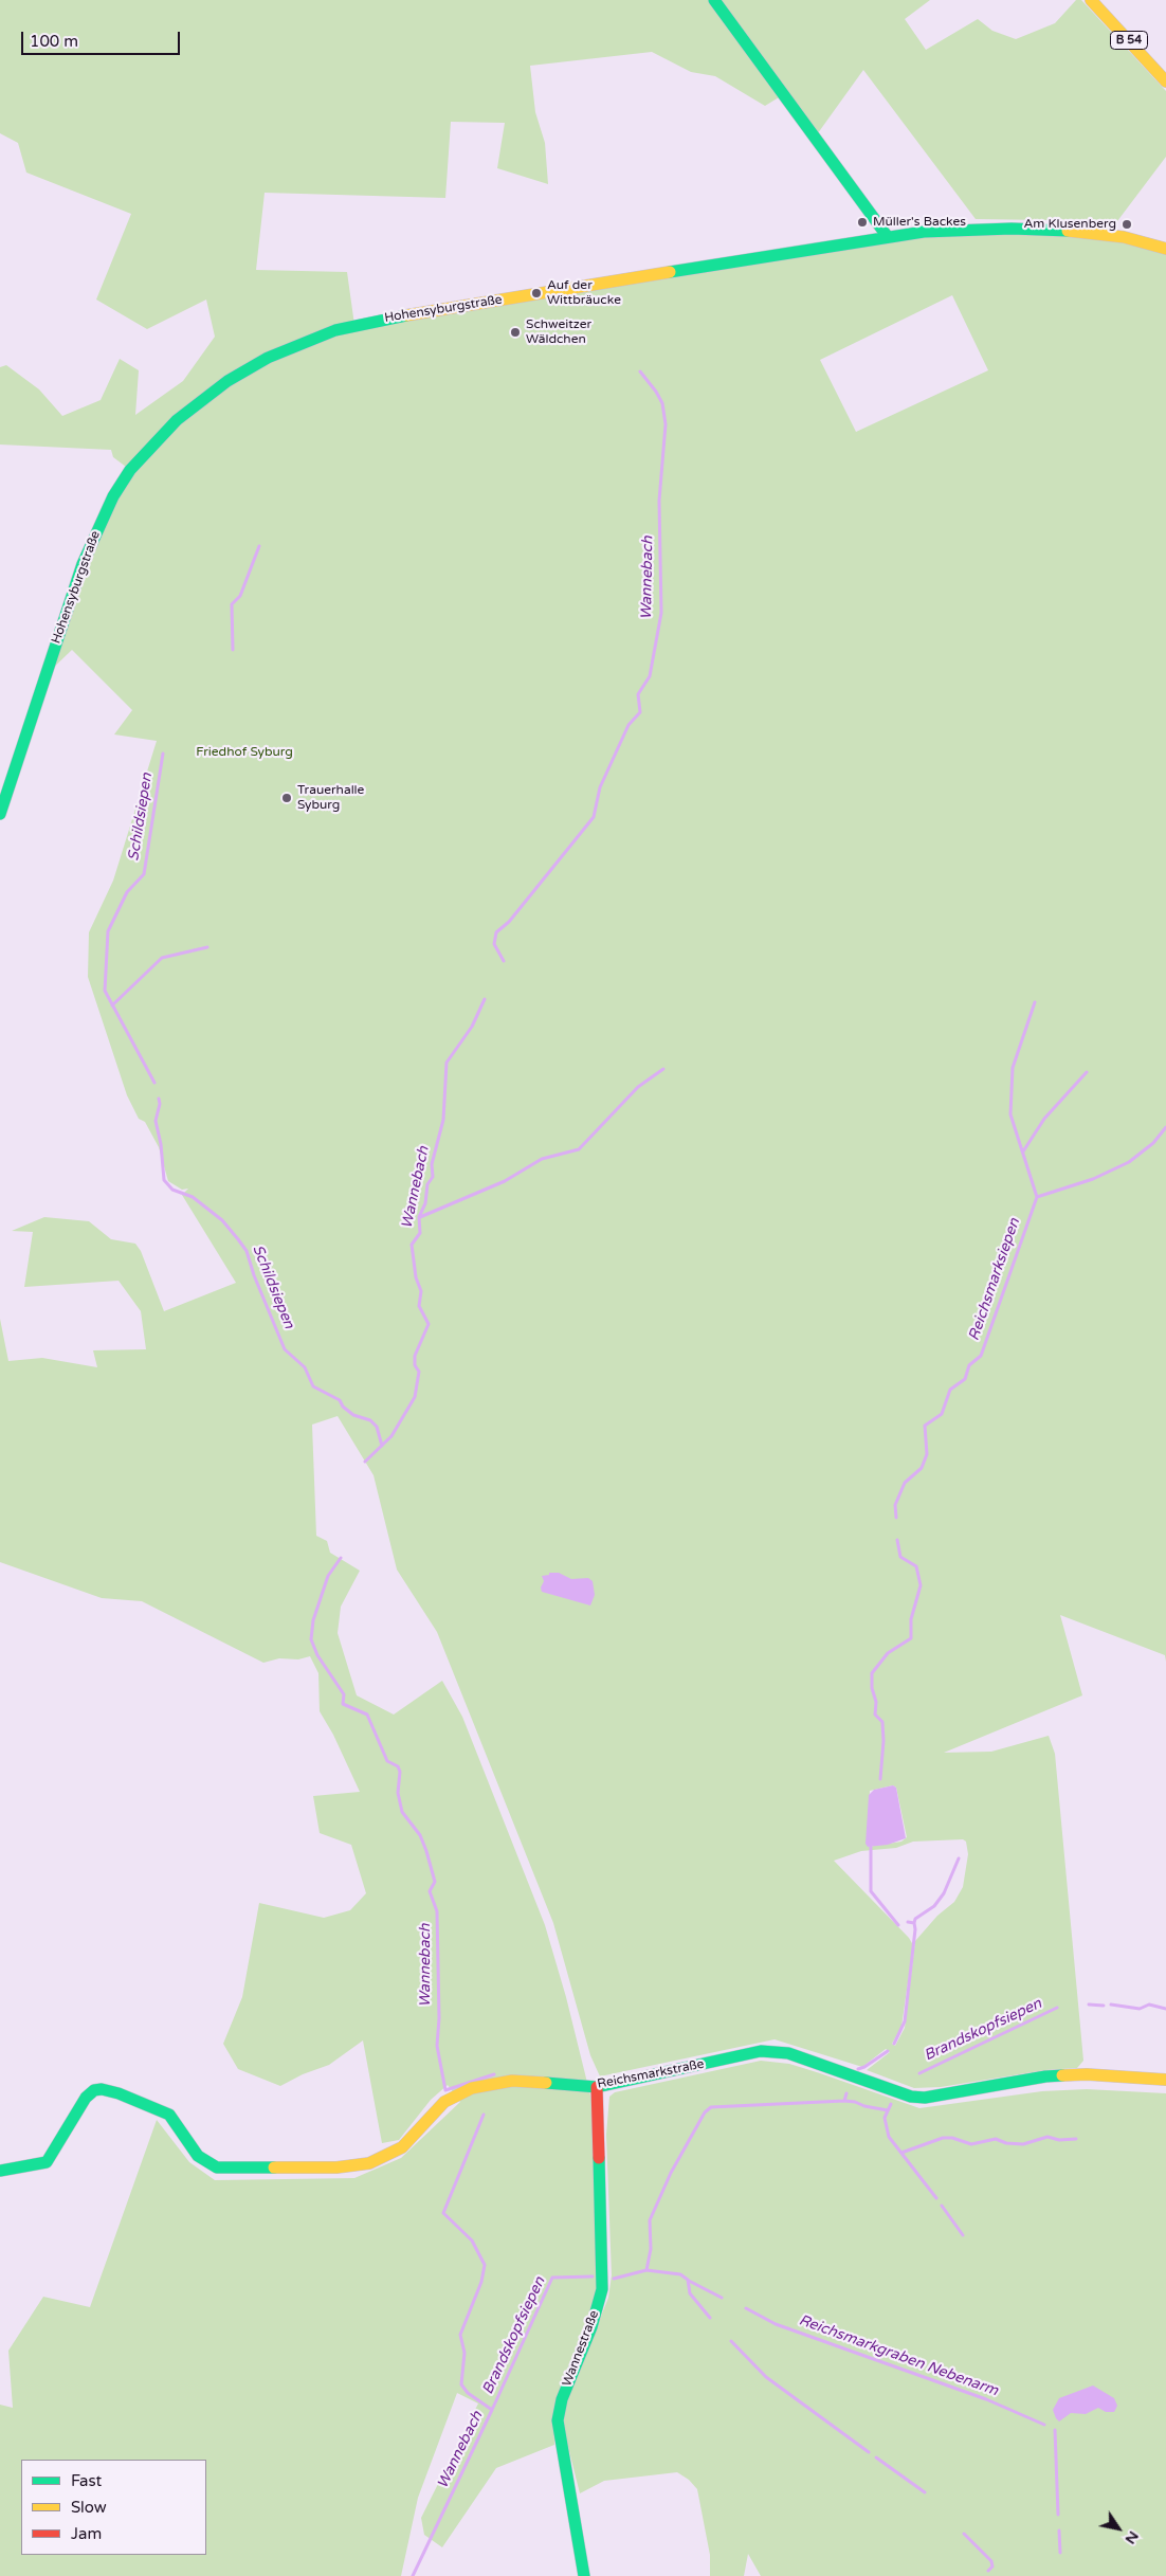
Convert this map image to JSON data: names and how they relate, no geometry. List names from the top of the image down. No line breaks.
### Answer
{"streets":{"street":["B 54","Hohensyburgstraße","Reichsmarkstraße","Wannestraße"]},"crossings":[["Reichsmarkstraße","Wannestraße"]],"water":["Wannebach","Schildsiepen","Reichsmarksiepen","Brandskopfsiepen","Reichsmarkgraben Nebenarm"],"parks":["Friedhof Syburg"],"places":["Müller's Backes","Am Klusenberg","Auf der Wittbräucke","Schweitzer Wäldchen","Trauerhalle Syburg"],"legend":["Fast","Slow","Jam"],"scale_bar":"100 m","north":"bottom right"}
